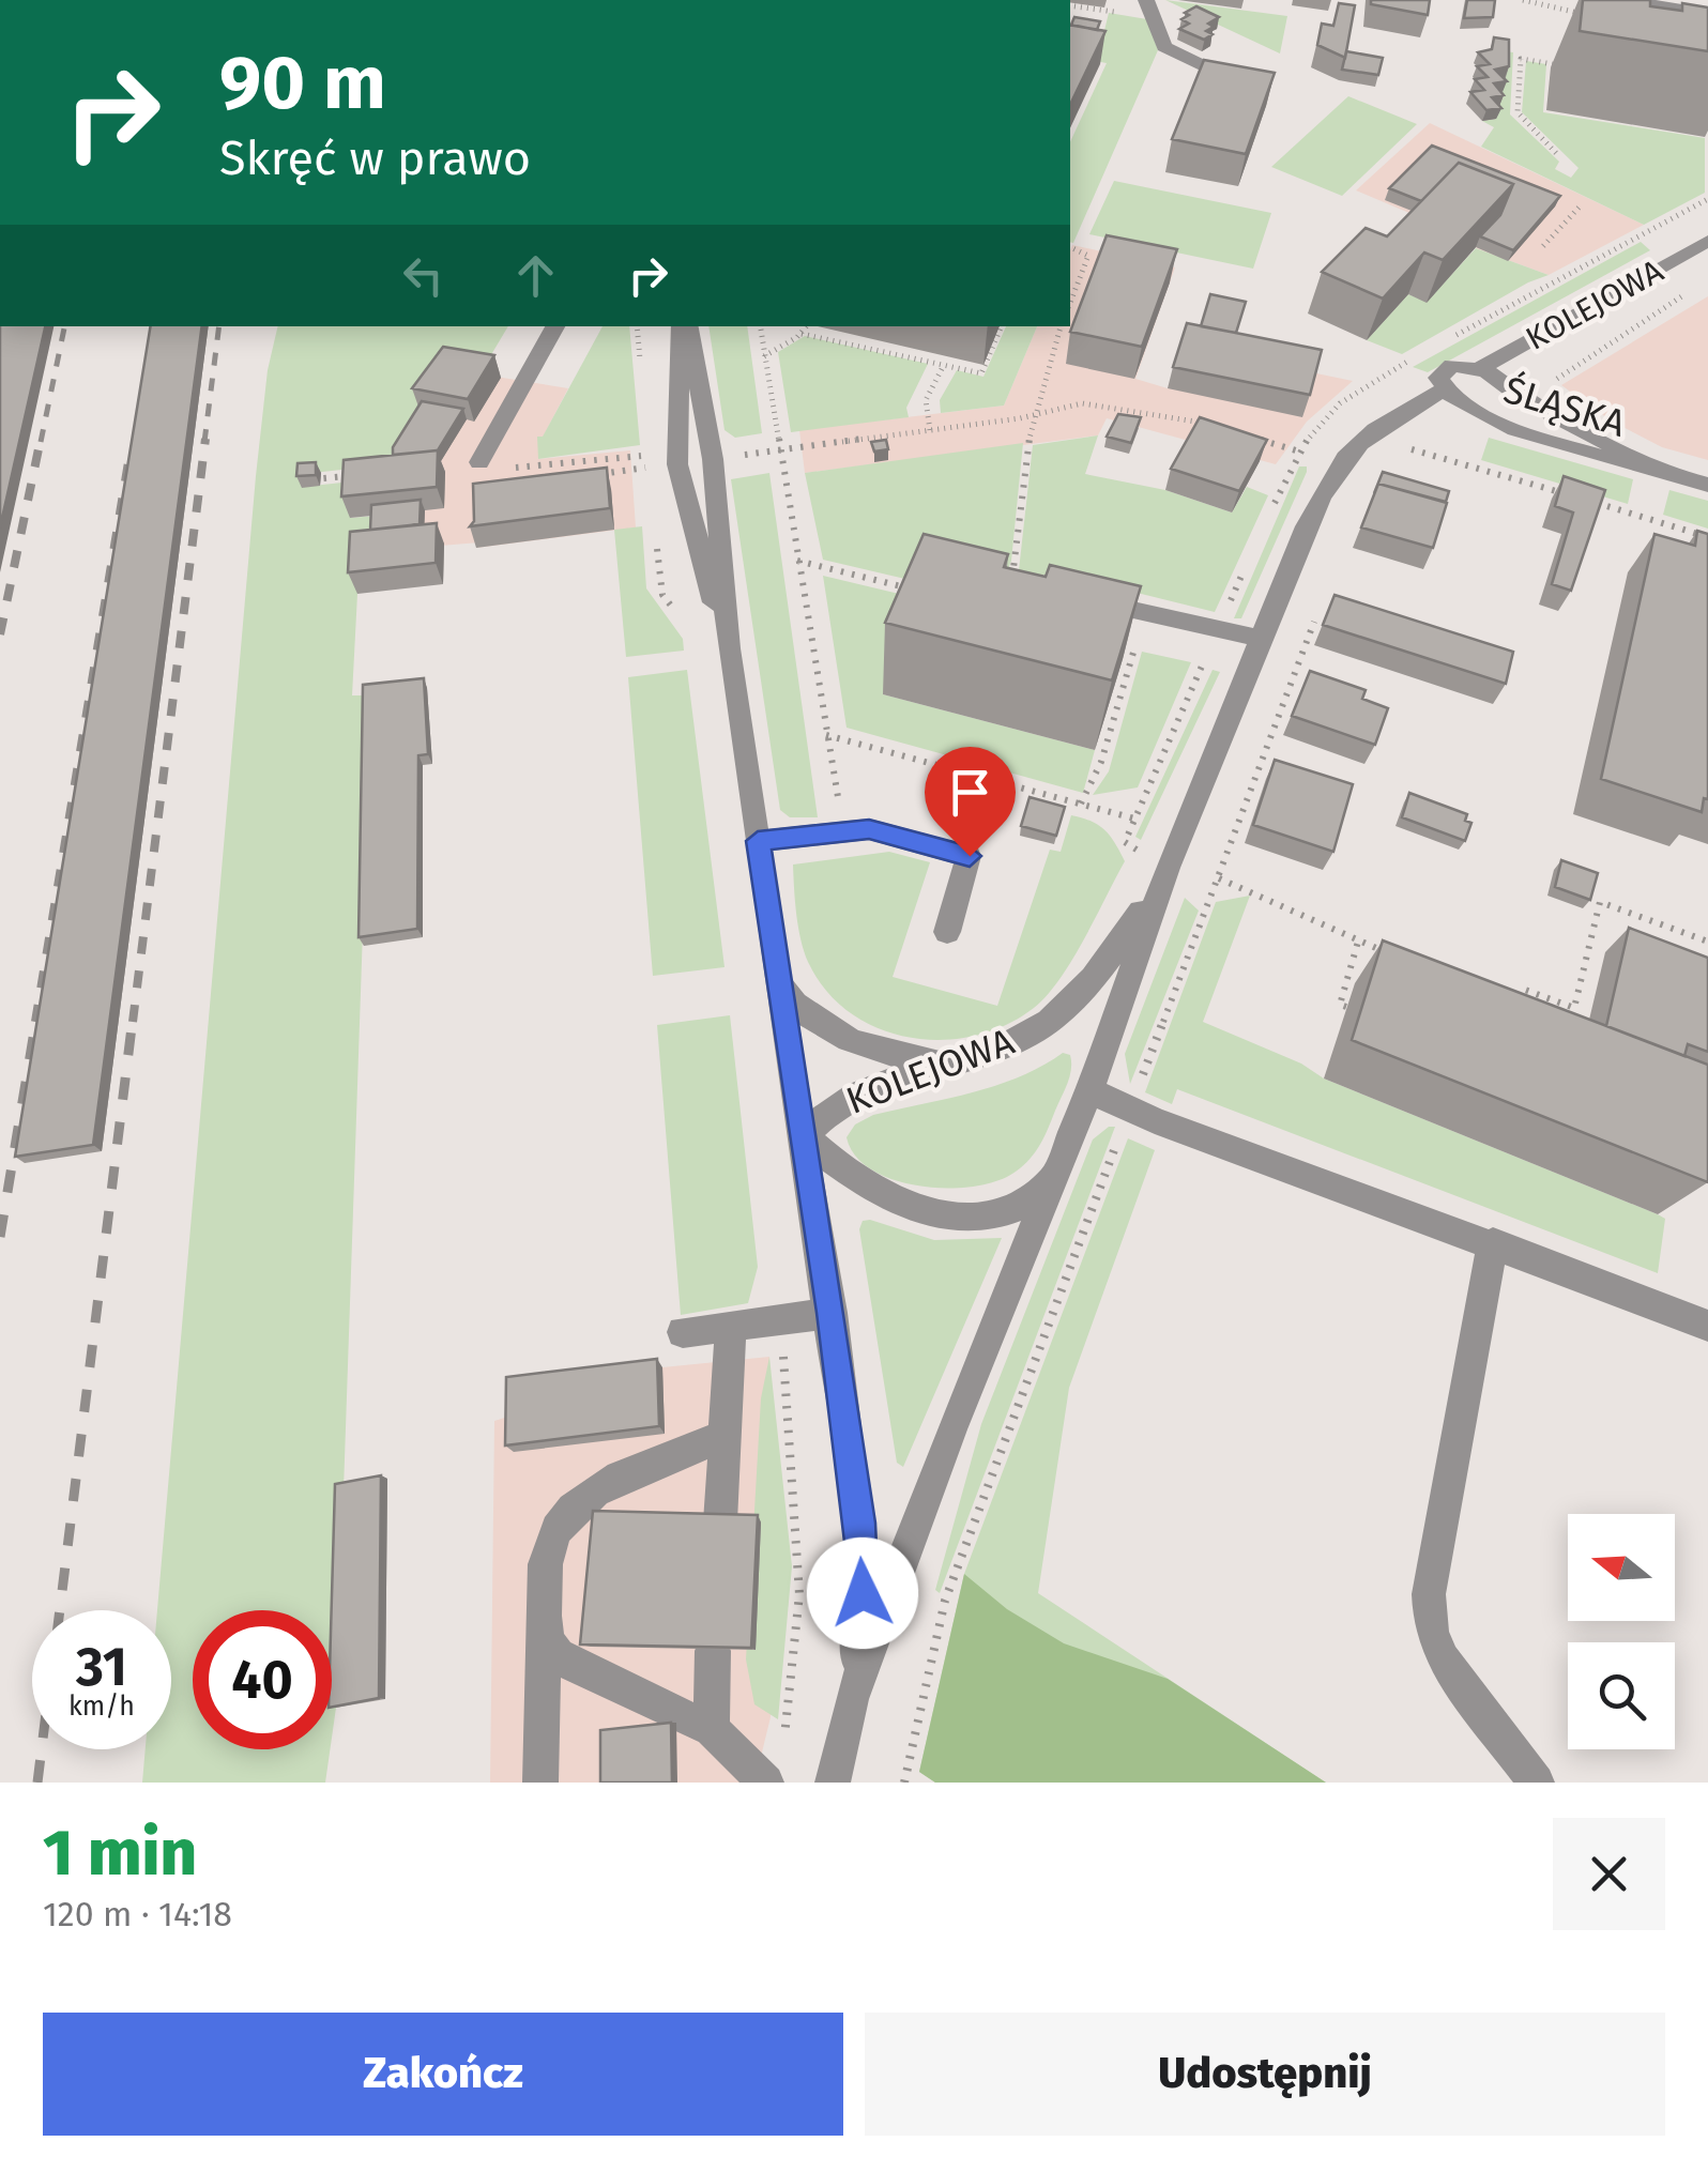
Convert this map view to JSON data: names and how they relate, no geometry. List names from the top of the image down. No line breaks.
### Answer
{"streets":{"street":["KOLEJOWA","ŚLĄSKA"]},"crossings":[["KOLEJOWA","ŚLĄSKA"]],"north":"left","page":{"turn":["90 m","Skręć w prawo"],"speed":"31 km/h","limit":"40","heading":["1 min","120 m · 14:18"],"buttons":["Zakończ","Udostępnij"]}}
